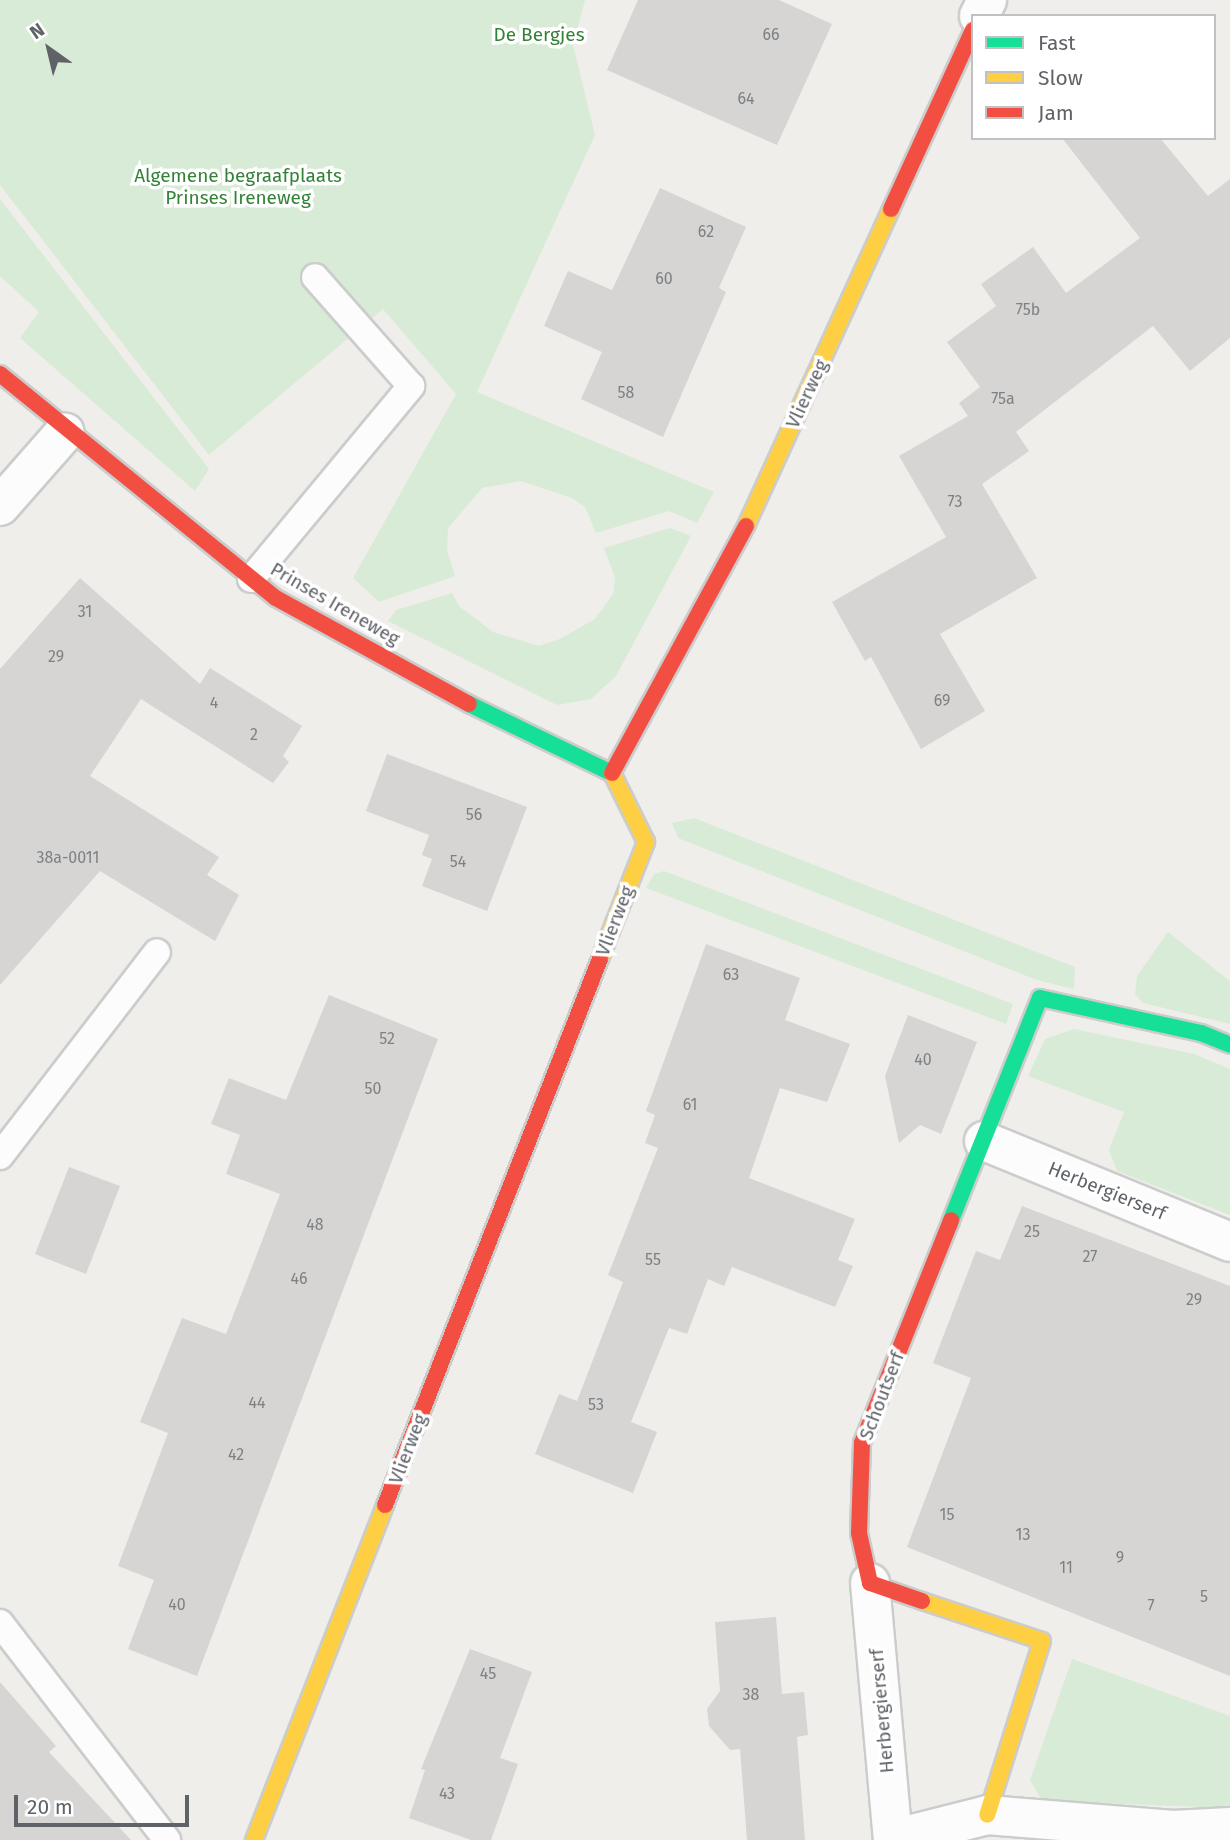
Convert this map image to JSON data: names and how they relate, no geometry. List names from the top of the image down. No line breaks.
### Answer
{"streets":{"street":["Vlierweg","Prinses Ireneweg","Herbergierserf","Schoutserf"]},"crossings":[["Vlierweg","Prinses Ireneweg"],["Herbergierserf","Schoutserf"]],"parks":["De Bergjes","Algemene begraafplaats Prinses Ireneweg"],"house_numbers":["66","64","62","60","75b","58","75a","73","31","29","69","4","2","56","38a-0011","54","63","52","40","50","61","48","25","27","55","46","29","44","53","42","15","13","9","11","5","40","7","45","38","43"],"legend":["Fast","Slow","Jam"],"scale_bar":"20 m","north":"top left"}
